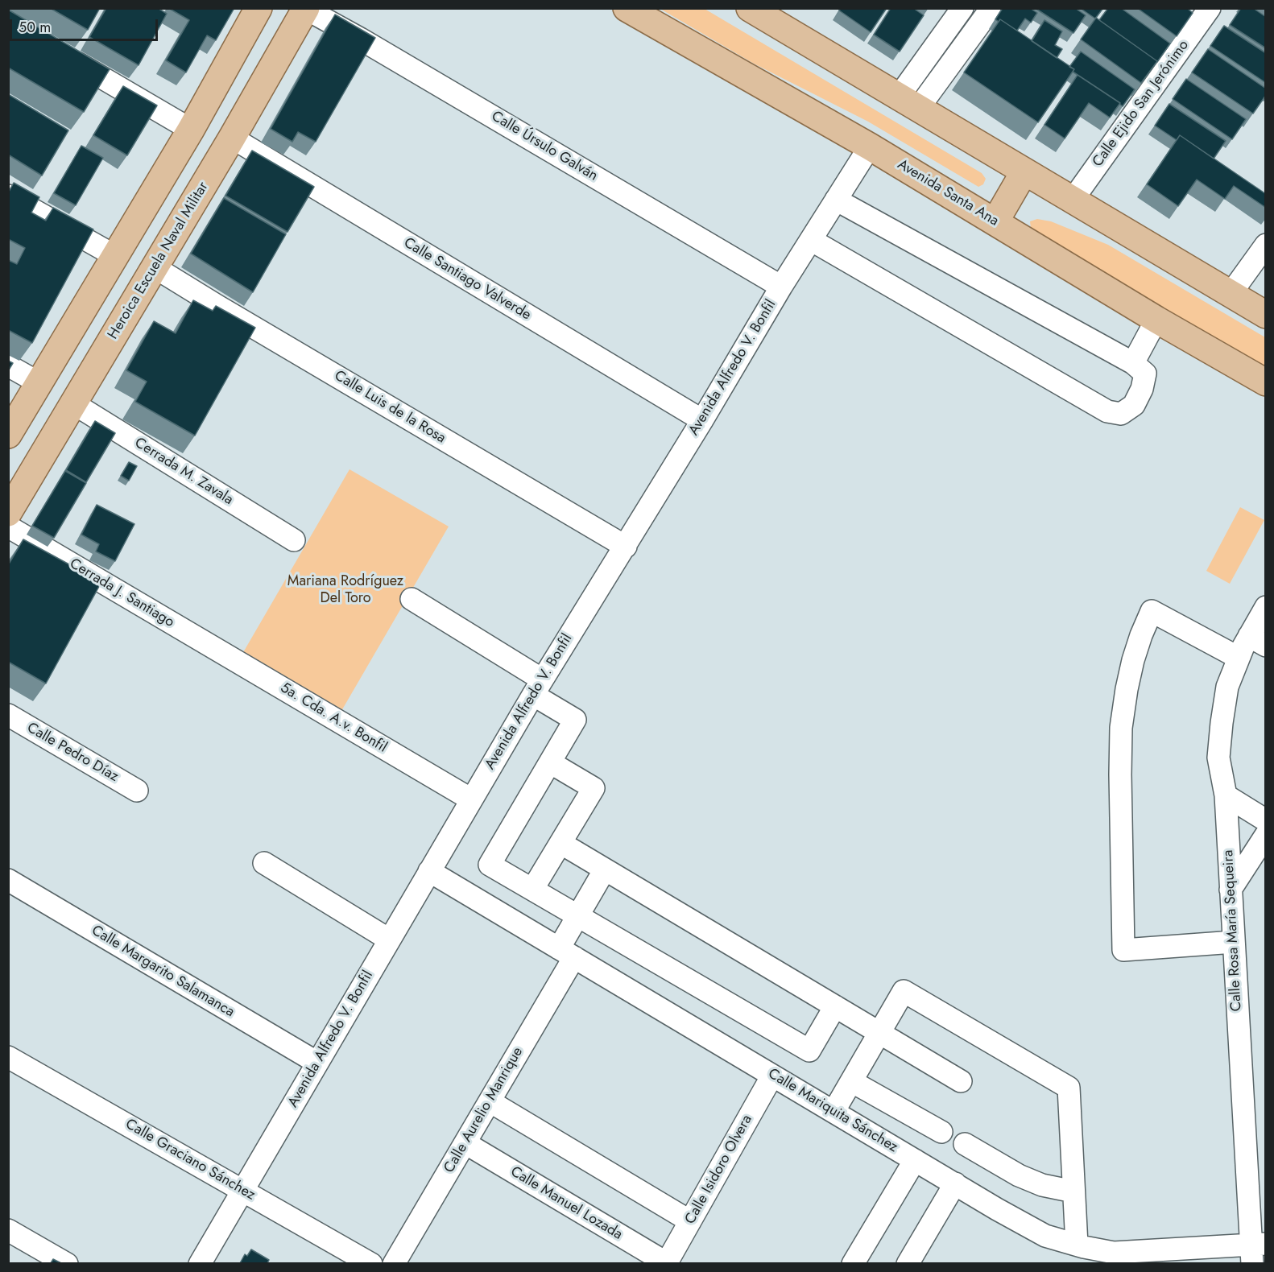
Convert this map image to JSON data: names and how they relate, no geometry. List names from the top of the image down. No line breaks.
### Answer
{"streets":{"main road":["Avenida Santa Ana","Heroica Escuela Naval Militar"],"street":["Calle Ejido San Jerónimo","Calle Úrsulo Galván","Calle Santiago Valverde","Avenida Alfredo V. Bonfil","Calle Luis de la Rosa","Cerrada M. Zavala","Cerrada J. Santiago","5a. Cda. A.v. Bonfil","Calle Pedro Díaz","Calle Rosa María Sequeira","Calle Margarito Salamanca","Calle Aurelio Manrique","Calle Mariquita Sánchez","Calle Graciano Sánchez","Calle Isidoro Olvera","Calle Manuel Lozada"]},"crossings":[["Calle Úrsulo Galván","Heroica Escuela Naval Militar"],["Calle Úrsulo Galván","Avenida Alfredo V. Bonfil"],["Avenida Santa Ana","Avenida Alfredo V. Bonfil"],["Heroica Escuela Naval Militar","Calle Santiago Valverde"],["Heroica Escuela Naval Militar","Calle Luis de la Rosa"],["Heroica Escuela Naval Militar","Cerrada M. Zavala"],["Calle Santiago Valverde","Avenida Alfredo V. Bonfil"],["Avenida Alfredo V. Bonfil","Calle Luis de la Rosa"],["Avenida Alfredo V. Bonfil","5a. Cda. A.v. Bonfil"],["Avenida Alfredo V. Bonfil","Calle Margarito Salamanca"],["Avenida Alfredo V. Bonfil","Calle Mariquita Sánchez"],["Avenida Alfredo V. Bonfil","Calle Graciano Sánchez"],["Cerrada J. Santiago","5a. Cda. A.v. Bonfil"],["Calle Rosa María Sequeira","Calle Mariquita Sánchez"],["Calle Aurelio Manrique","Calle Mariquita Sánchez"],["Calle Aurelio Manrique","Calle Manuel Lozada"],["Calle Mariquita Sánchez","Calle Isidoro Olvera"],["Calle Isidoro Olvera","Calle Manuel Lozada"]],"parks":["Mariana Rodríguez Del Toro"],"scale_bar":"50 m"}
